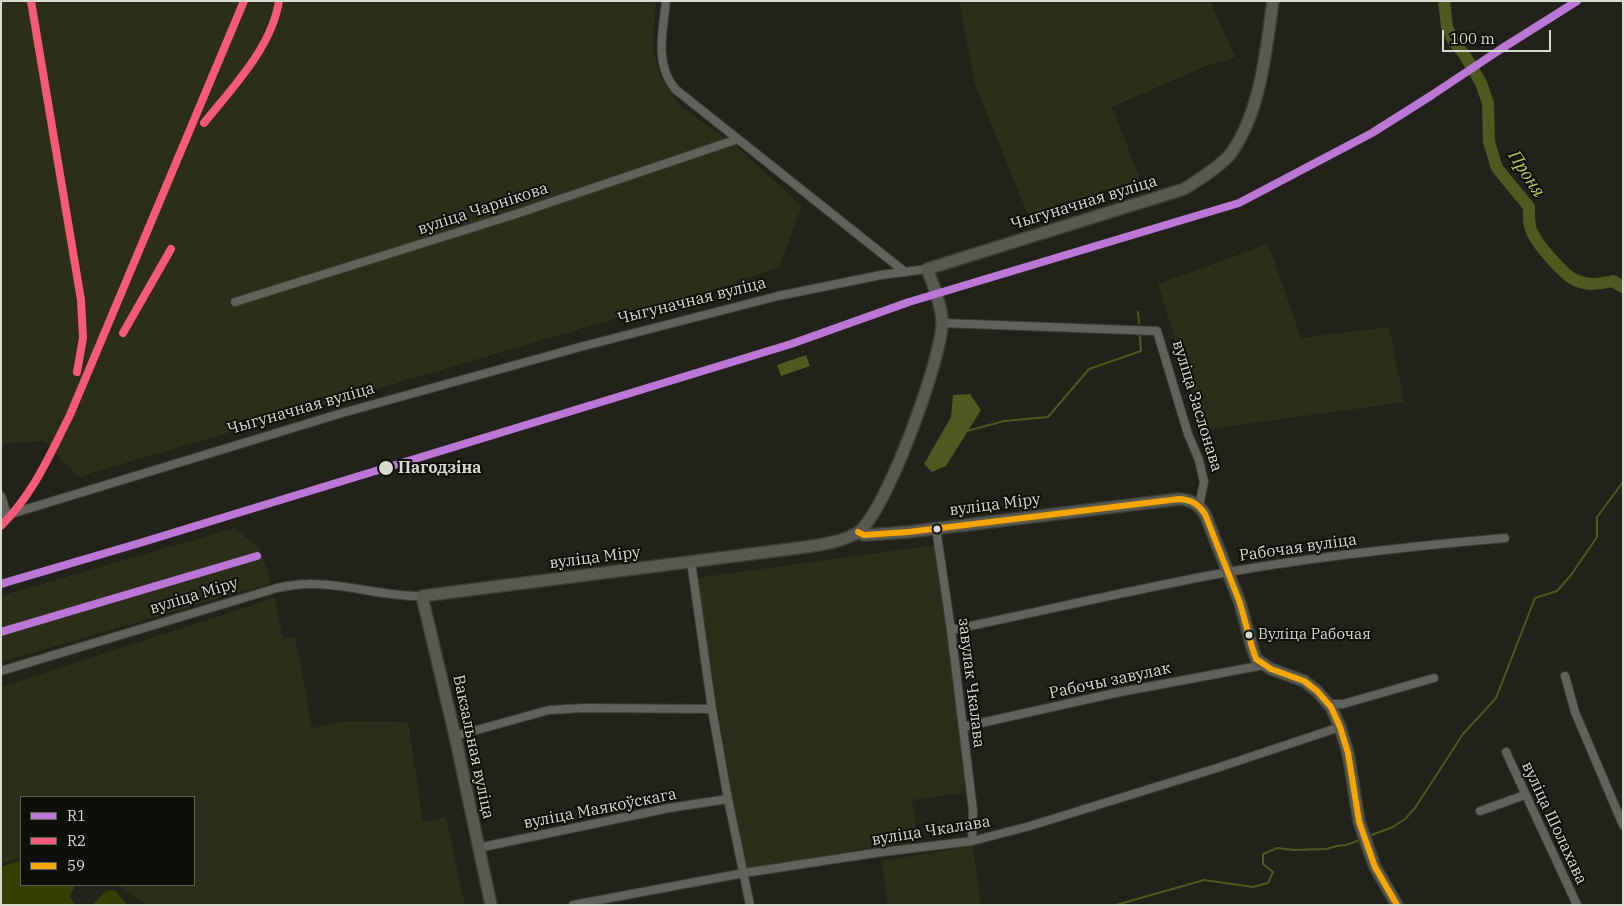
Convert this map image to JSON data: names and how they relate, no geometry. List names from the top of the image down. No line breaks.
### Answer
{"streets":{"street":["Чыгуначная вуліца","вуліца Чарнікова","вуліца Заслонава","вуліца Міру","Рабочая вуліца","Рабочы завулак","завулак Чкалава","Вакзальная вуліца","вуліца Маякоўскага","вуліца Шолахава","вуліца Чкалава"]},"crossings":[["вуліца Заслонава","вуліца Міру"],["вуліца Міру","завулак Чкалава"],["вуліца Міру","Вакзальная вуліца"],["Рабочая вуліца","завулак Чкалава"],["Рабочы завулак","завулак Чкалава"],["завулак Чкалава","вуліца Чкалава"],["Вакзальная вуліца","вуліца Маякоўскага"]],"water":["Проня"],"places":["Пагодзіна","Вуліца Рабочая"],"lines":["transit line R1","transit line R2","transit line 59"],"legend":["R1","R2","59"],"scale_bar":"100 m"}
